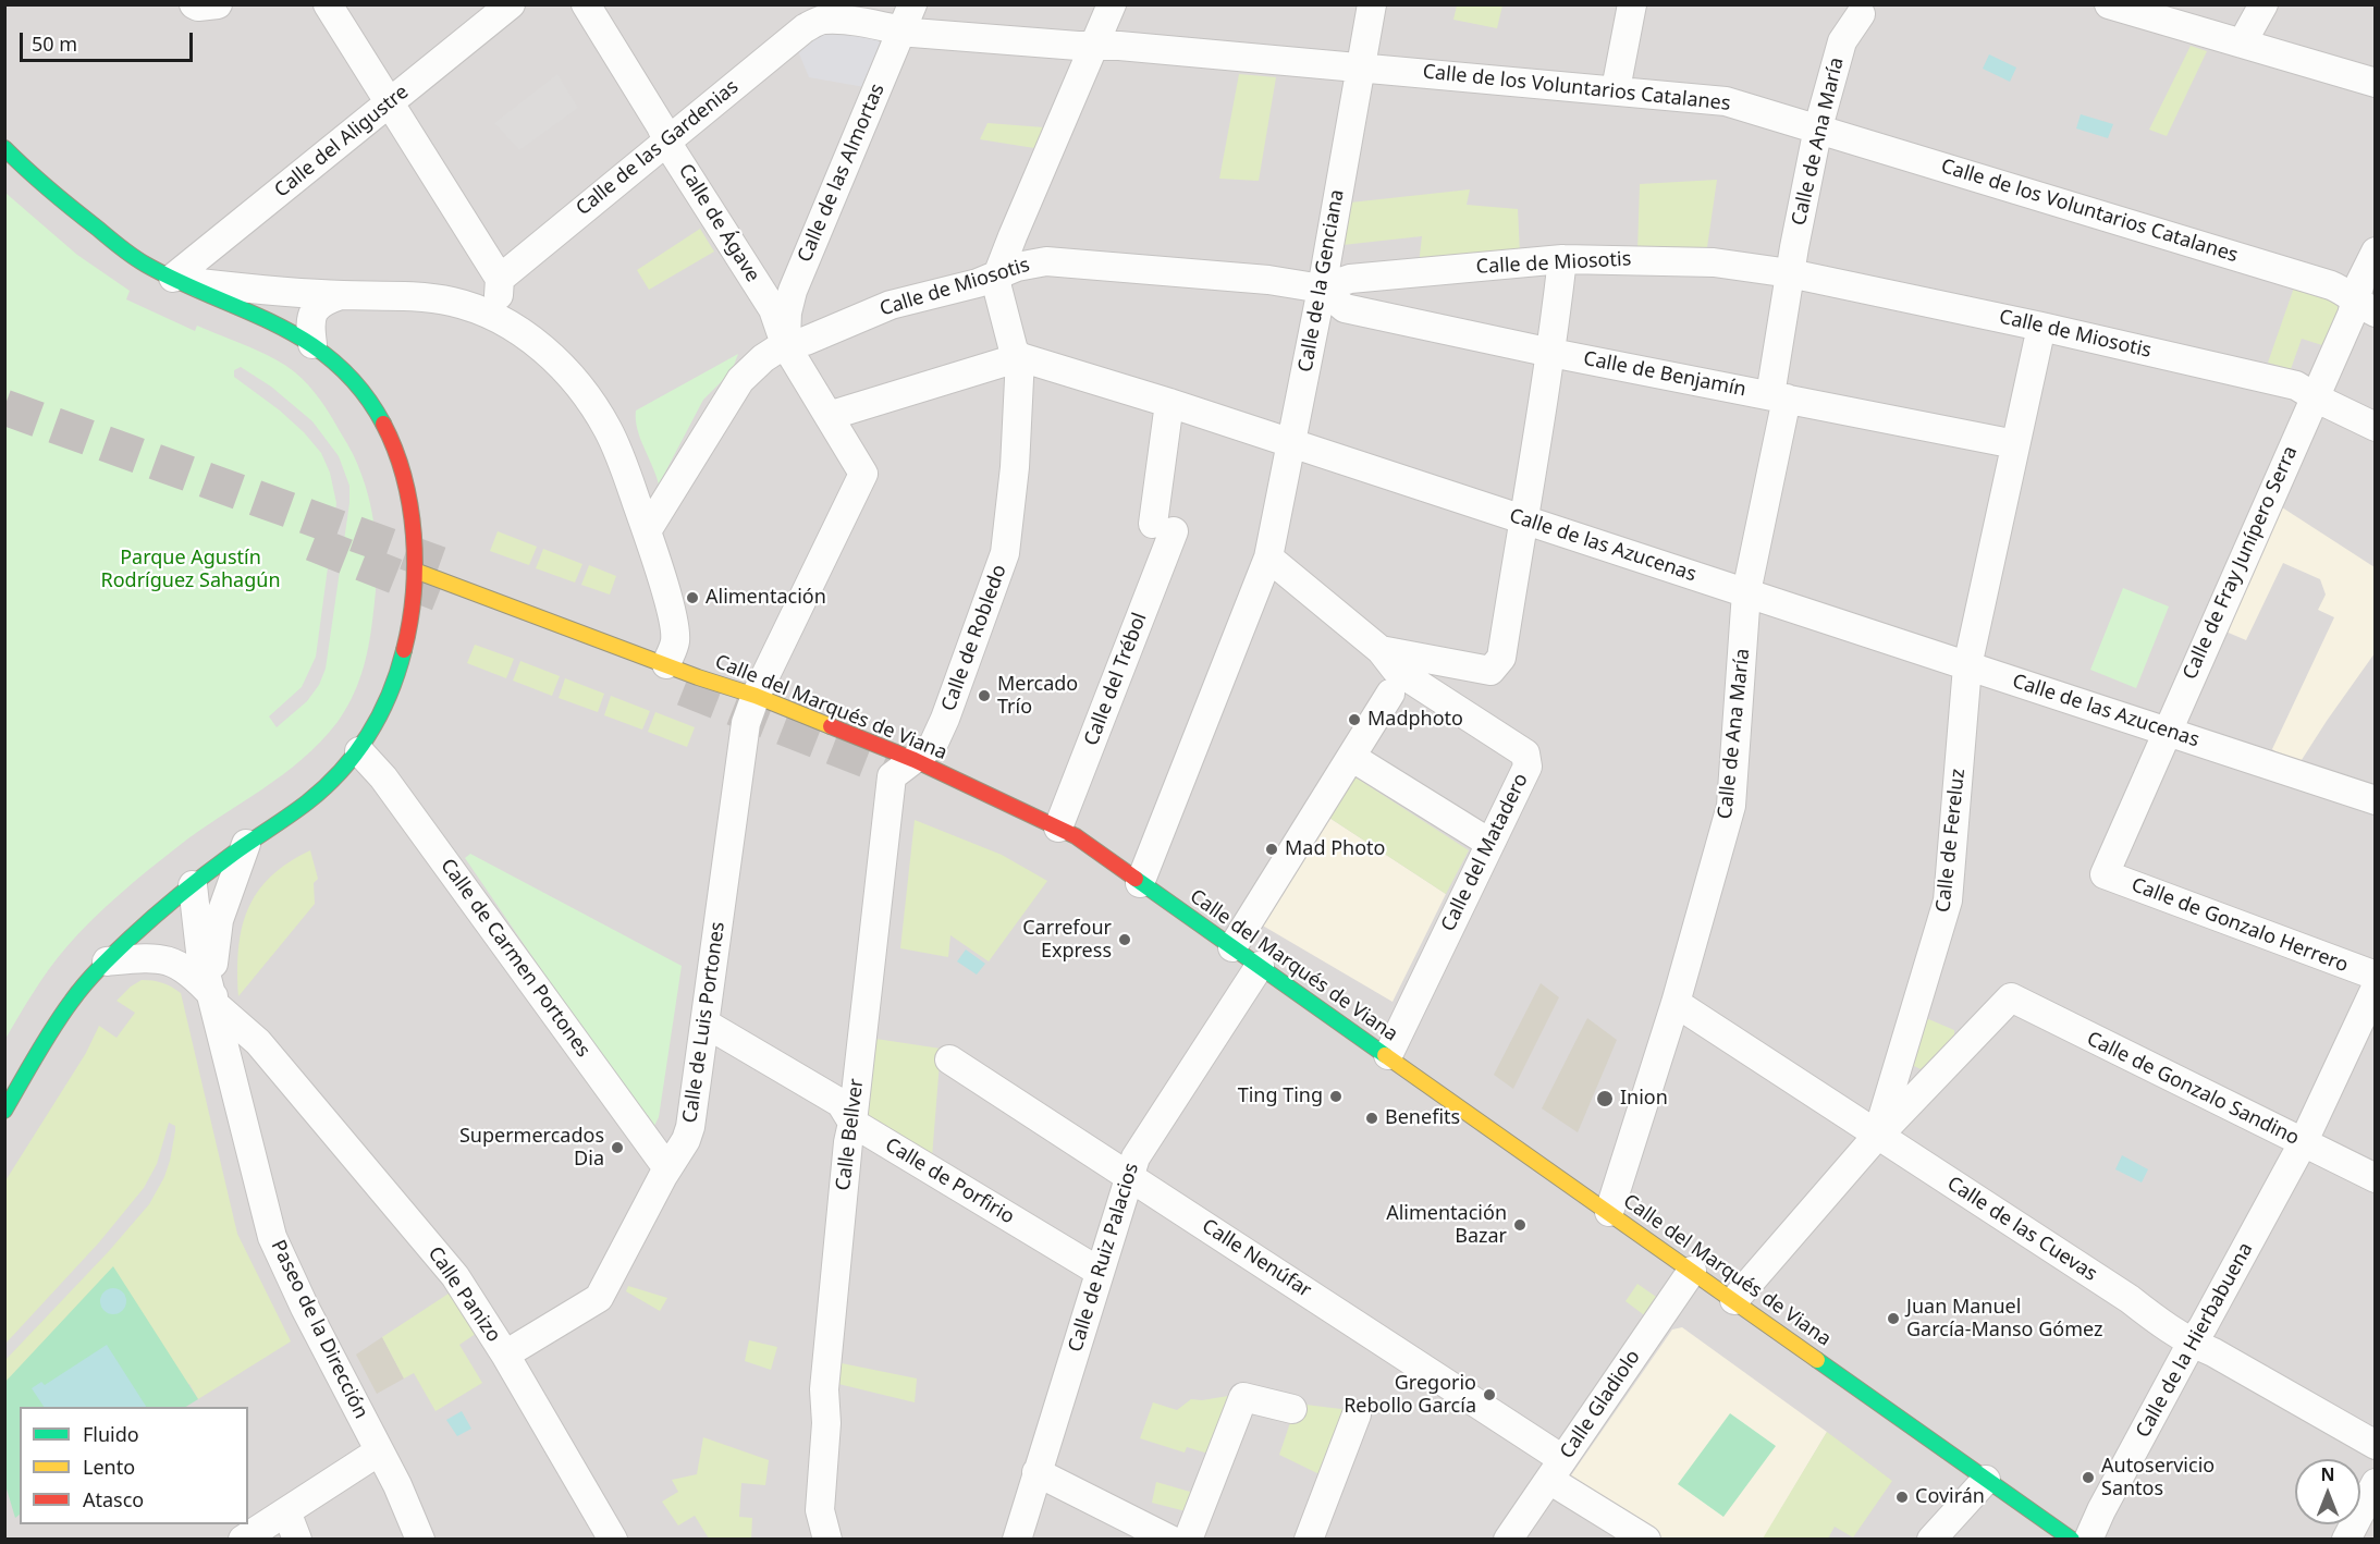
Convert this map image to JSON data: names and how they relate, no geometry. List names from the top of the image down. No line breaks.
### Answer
{"streets":{"street":["Calle de los Voluntarios Catalanes","Calle del Aligustre","Calle de Ana María","Calle de las Gardenias","Calle de las Almortas","Calle de Ágave","Calle de Miosotis","Calle de la Genciana","Calle de Benjamín","Calle de las Azucenas","Calle de Fray Junípero Serra","Calle de Robledo","Calle del Trébol","Calle del Marqués de Viana","Calle de Fereluz","Calle del Matadero","Calle de Gonzalo Herrero","Calle de Carmen Portones","Calle de Luis Portones","Calle de Gonzalo Sandino","Calle Bellver","Calle de Porfirio","Calle de las Cuevas","Calle de Ruiz Palacios","Calle Nenúfar","Calle Panizo","Paseo de la Dirección","Calle de la Hierbabuena","Calle Gladiolo"]},"crossings":[["Calle de los Voluntarios Catalanes","Calle de Ana María"],["Calle de los Voluntarios Catalanes","Calle de las Gardenias"],["Calle de los Voluntarios Catalanes","Calle de las Almortas"],["Calle de los Voluntarios Catalanes","Calle de la Genciana"],["Calle de los Voluntarios Catalanes","Calle de Fray Junípero Serra"],["Calle de Ana María","Calle de Miosotis"],["Calle de Ana María","Calle de Benjamín"],["Calle de Ana María","Calle de las Azucenas"],["Calle de Ana María","Calle del Marqués de Viana"],["Calle de Ana María","Calle de las Cuevas"],["Calle de las Gardenias","Calle de Ágave"],["Calle de las Almortas","Calle de Ágave"],["Calle de las Almortas","Calle de Miosotis"],["Calle de Ágave","Calle de Miosotis"],["Calle de Ágave","Calle de Luis Portones"],["Calle de Miosotis","Calle de la Genciana"],["Calle de Miosotis","Calle de Benjamín"],["Calle de Miosotis","Calle de Fray Junípero Serra"],["Calle de Miosotis","Calle de Fereluz"],["Calle de la Genciana","Calle de Benjamín"],["Calle de la Genciana","Calle de las Azucenas"],["Calle de la Genciana","Calle del Marqués de Viana"],["Calle de Benjamín","Calle de Fereluz"],["Calle de las Azucenas","Calle de Fray Junípero Serra"],["Calle de las Azucenas","Calle de Robledo"],["Calle de las Azucenas","Calle del Trébol"],["Calle de las Azucenas","Calle de Fereluz"],["Calle de Fray Junípero Serra","Calle de Gonzalo Herrero"],["Calle de Robledo","Calle del Marqués de Viana"],["Calle de Robledo","Calle Bellver"],["Calle del Trébol","Calle del Marqués de Viana"],["Calle del Marqués de Viana","Calle de Fereluz"],["Calle del Marqués de Viana","Calle del Matadero"],["Calle del Marqués de Viana","Calle de Luis Portones"],["Calle del Marqués de Viana","Calle Bellver"],["Calle del Marqués de Viana","Calle de Ruiz Palacios"],["Calle del Marqués de Viana","Calle Gladiolo"],["Calle de Fereluz","Calle de Gonzalo Sandino"],["Calle de Fereluz","Calle de las Cuevas"],["Calle de Carmen Portones","Calle de Luis Portones"],["Calle de Luis Portones","Calle de Porfirio"],["Calle de Luis Portones","Calle Panizo"],["Calle de Gonzalo Sandino","Calle de las Cuevas"],["Calle de Gonzalo Sandino","Calle de la Hierbabuena"],["Calle Bellver","Calle de Porfirio"],["Calle de Porfirio","Calle de Ruiz Palacios"],["Calle de las Cuevas","Calle de la Hierbabuena"],["Calle de Ruiz Palacios","Calle Nenúfar"],["Calle Nenúfar","Calle Gladiolo"],["Calle Panizo","Paseo de la Dirección"]],"parks":["Parque Agustín Rodríguez Sahagún"],"places":["Alimentación","Mercado Trío","Madphoto","Mad Photo","Carrefour Express","Ting Ting","Inion","Benefits","Supermercados Dia","Alimentación Bazar","Juan Manuel García-Manso Gómez","Gregorio Rebollo García","Autoservicio Santos","Covirán"],"legend":["Fluido","Lento","Atasco"],"scale_bar":"50 m","north":"top"}
